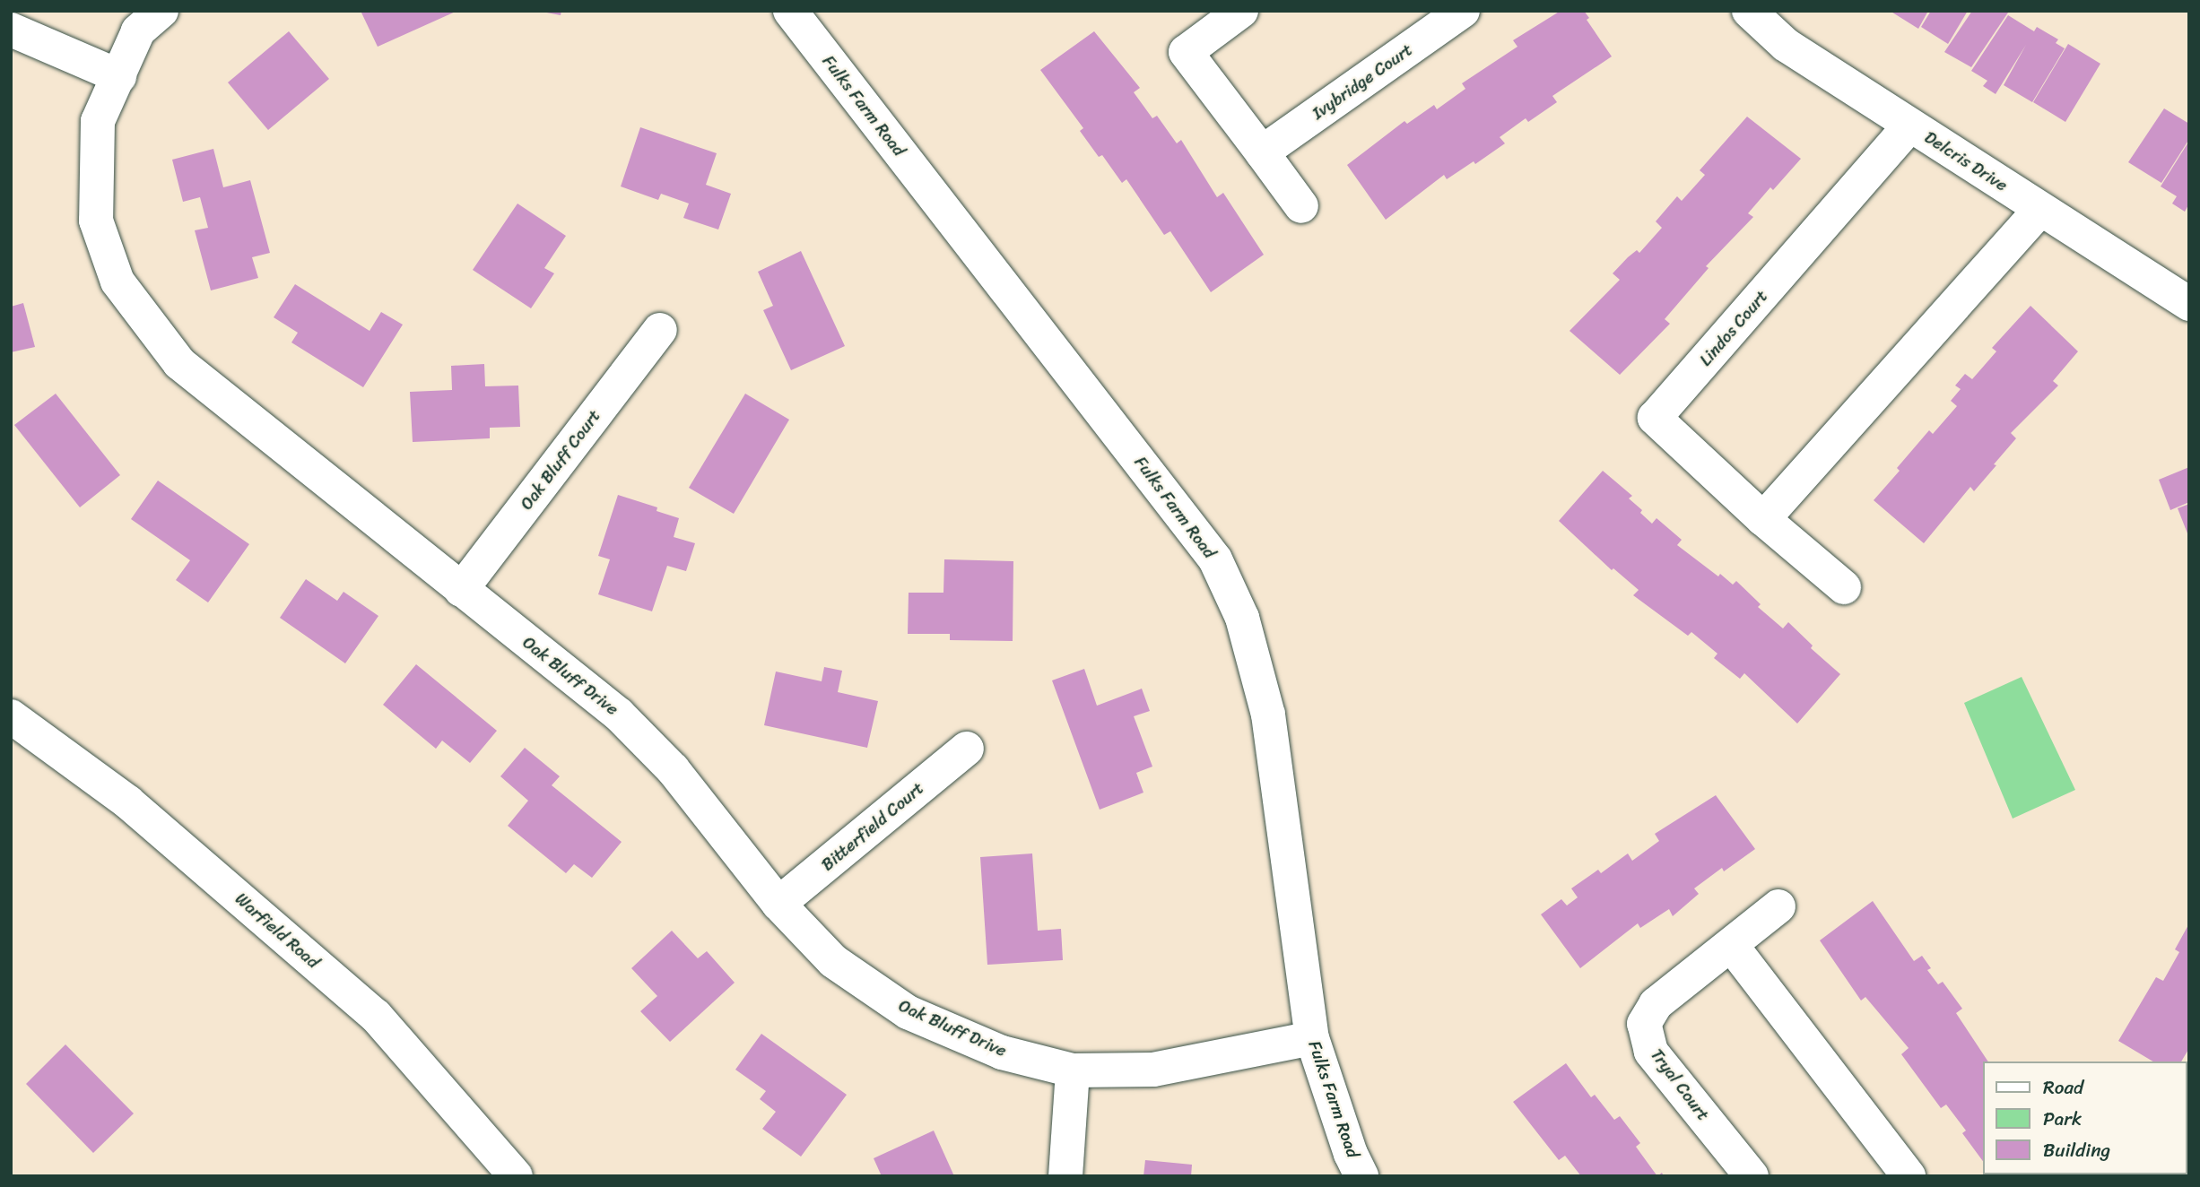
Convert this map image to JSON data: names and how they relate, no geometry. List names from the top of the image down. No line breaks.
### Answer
{"streets":{"street":["Ivybridge Court","Fulks Farm Road","Delcris Drive","Lindos Court","Oak Bluff Court","Oak Bluff Drive","Bitterfield Court","Warfield Road","Tryal Court"]},"crossings":[["Fulks Farm Road","Oak Bluff Drive"],["Delcris Drive","Lindos Court"],["Oak Bluff Court","Oak Bluff Drive"],["Oak Bluff Drive","Bitterfield Court"]],"legend":["Road","Park","Building"]}
